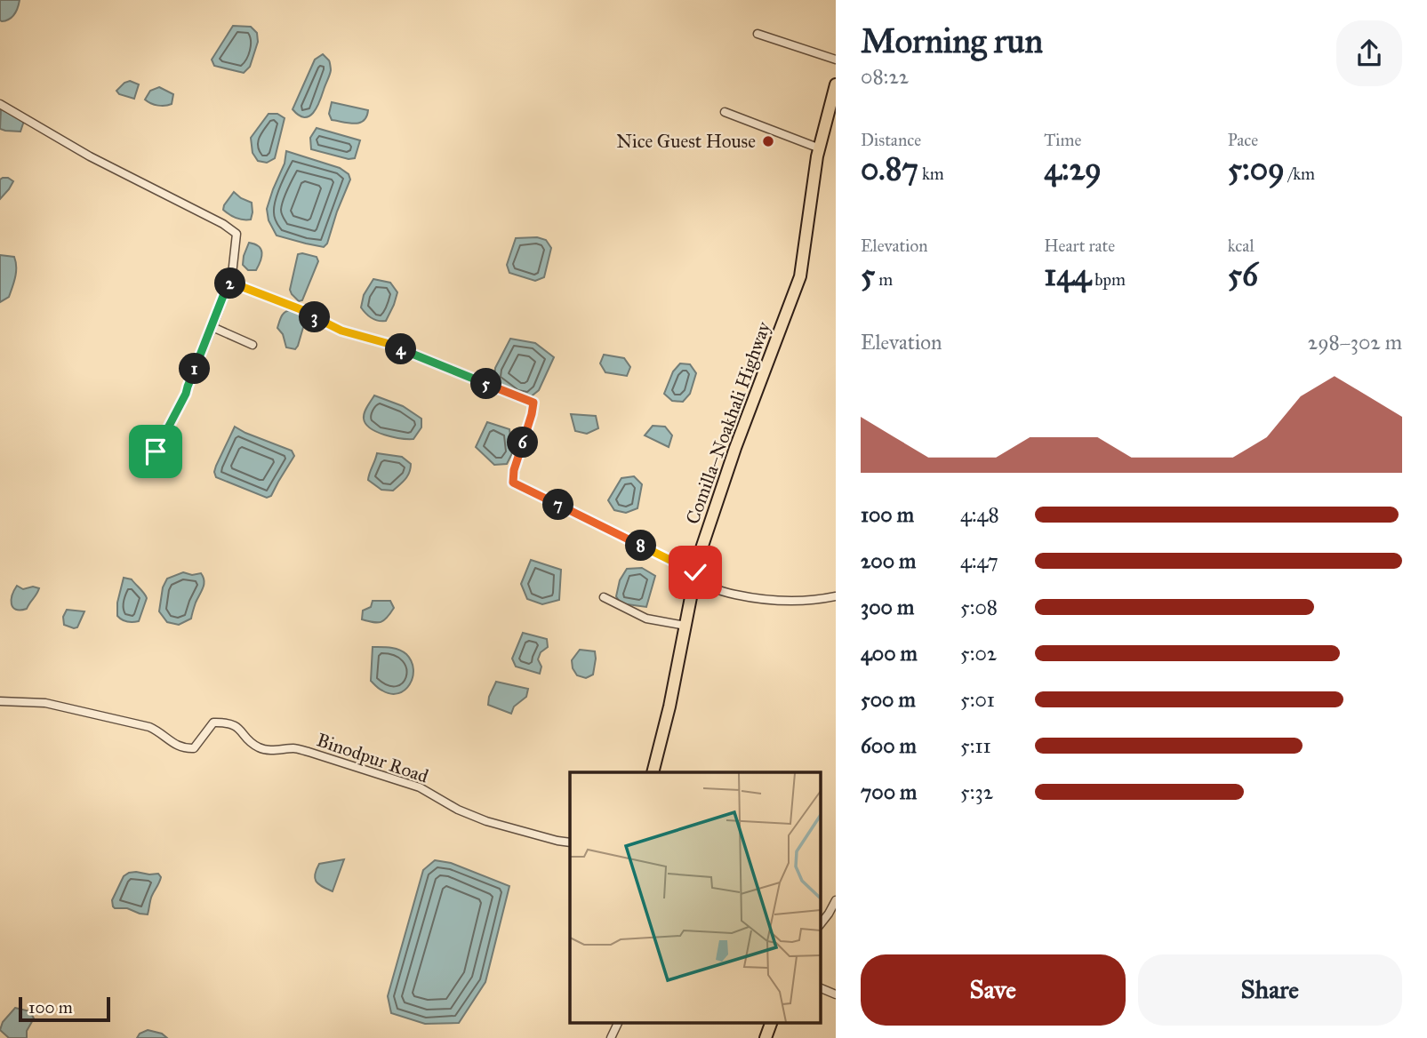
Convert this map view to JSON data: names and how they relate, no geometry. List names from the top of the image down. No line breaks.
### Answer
{"streets":{"highway":["Comilla–Noakhali Highway"],"street":["Binodpur Road"]},"places":["Nice Guest House"],"scale_bar":"100 m","page":{"heading":["Morning run","08:22"],"stats":[["Distance","0.87 km"],["Time","4:29"],["Pace","5:09 /km"],["Elevation","5 m"],["Heart rate","144 bpm"],["kcal","56"]],"pins":["2","3","4","1","5","6","7","8"],"chart":["Elevation","298–302 m"],"list":[{"name":"100 m","note":"4:48"},{"name":"200 m","note":"4:47"},{"name":"300 m","note":"5:08"},{"name":"400 m","note":"5:02"},{"name":"500 m","note":"5:01"},{"name":"600 m","note":"5:11"},{"name":"700 m","note":"5:32"}],"buttons":["Save","Share"],"scale":"100 m"}}
